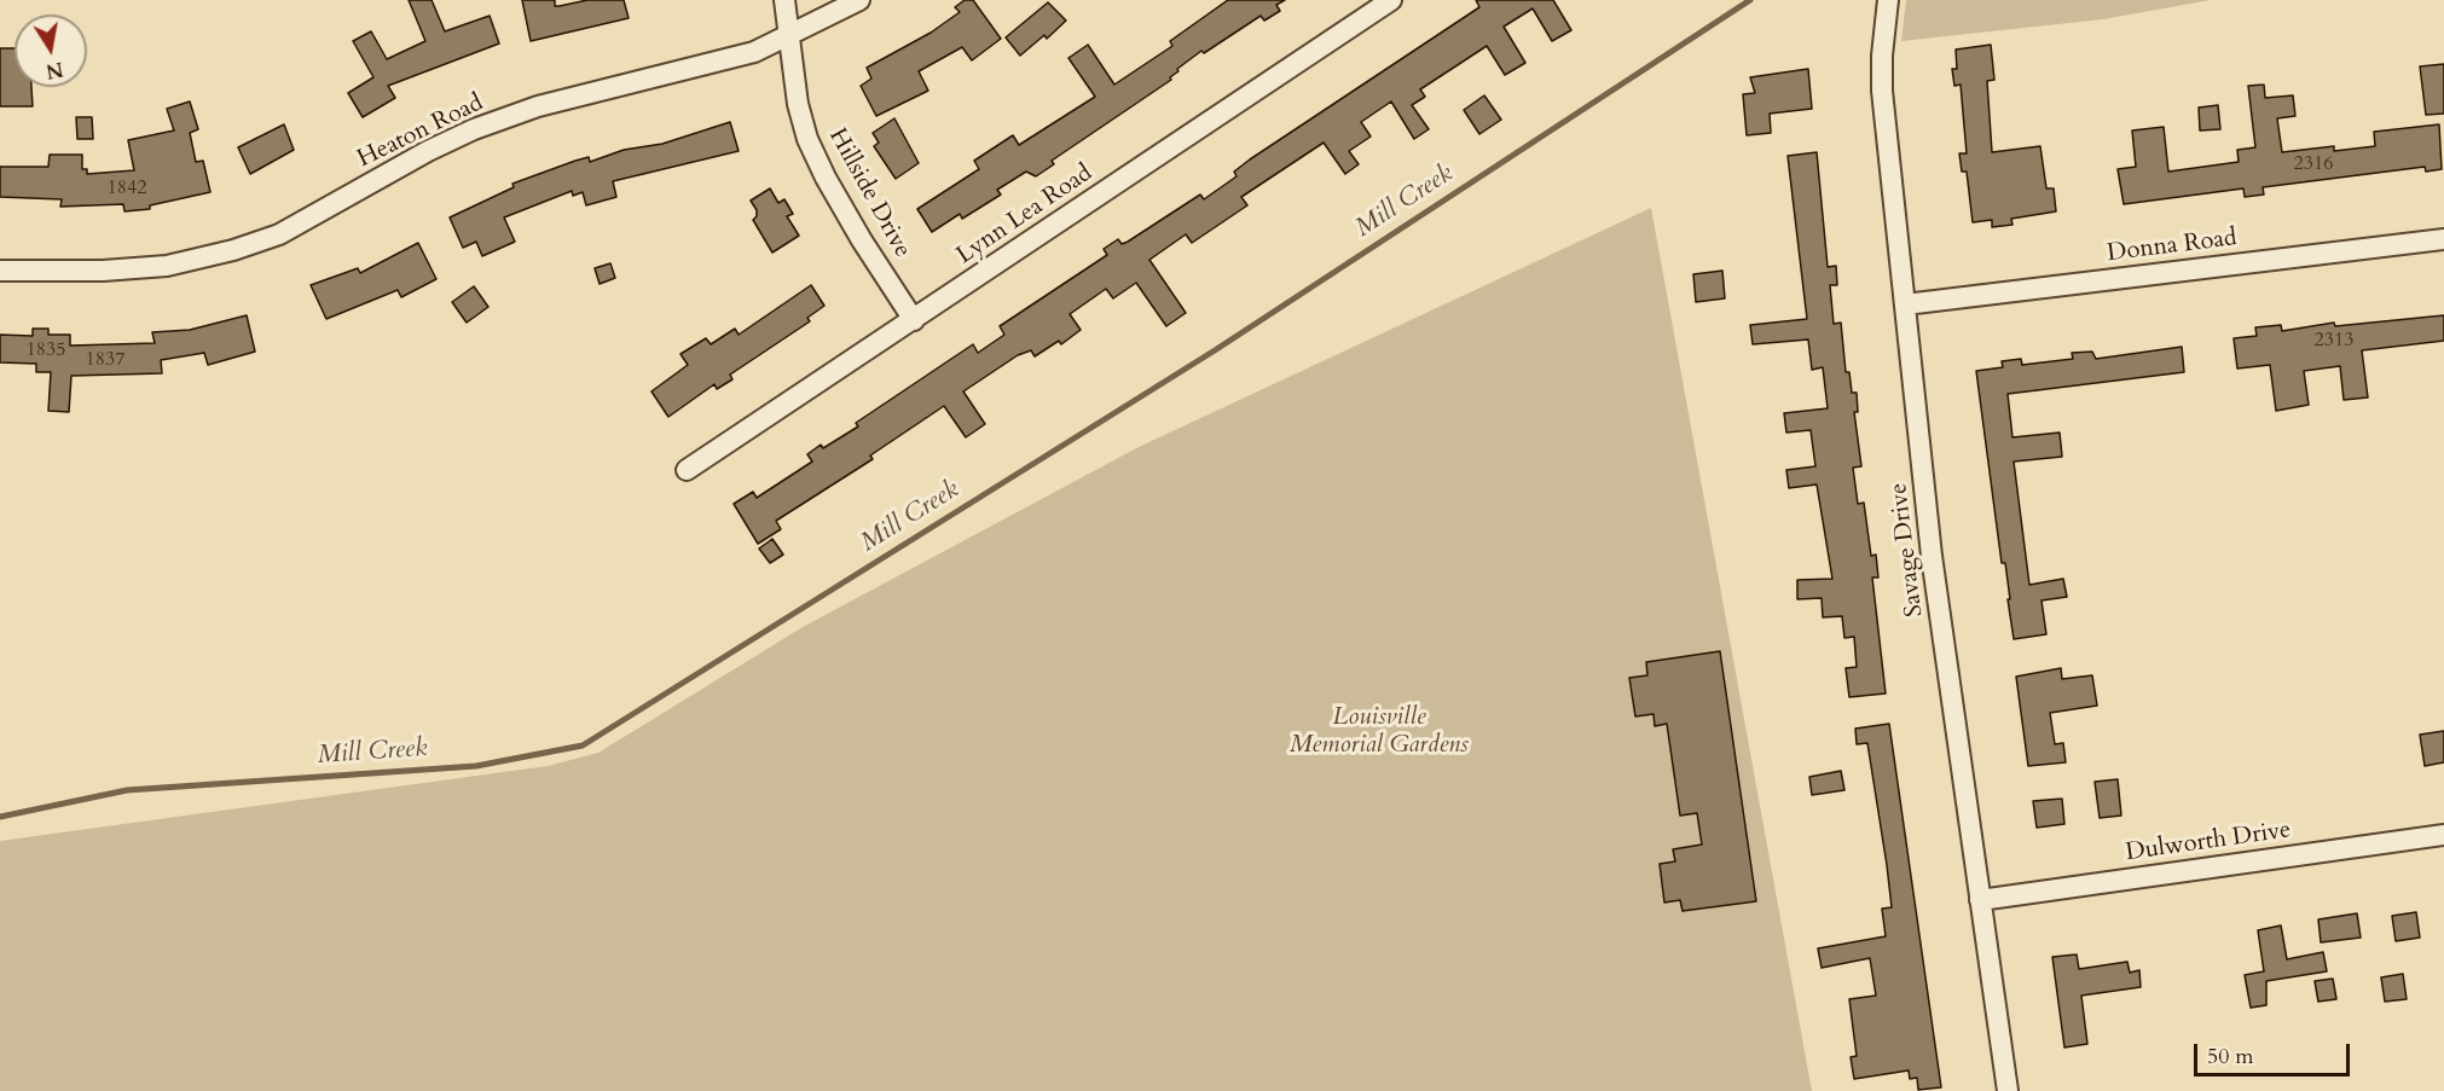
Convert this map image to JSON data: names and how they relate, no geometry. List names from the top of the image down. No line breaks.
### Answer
{"streets":{"street":["Heaton Road","Hillside Drive","Lynn Lea Road","Donna Road","Savage Drive","Dulworth Drive"]},"crossings":[["Heaton Road","Hillside Drive"],["Hillside Drive","Lynn Lea Road"],["Donna Road","Savage Drive"],["Savage Drive","Dulworth Drive"]],"water":["Mill Creek"],"parks":["Louisville Memorial Gardens"],"house_numbers":["2316","1842","2313","1835","1837"],"scale_bar":"50 m","north":"bottom"}
